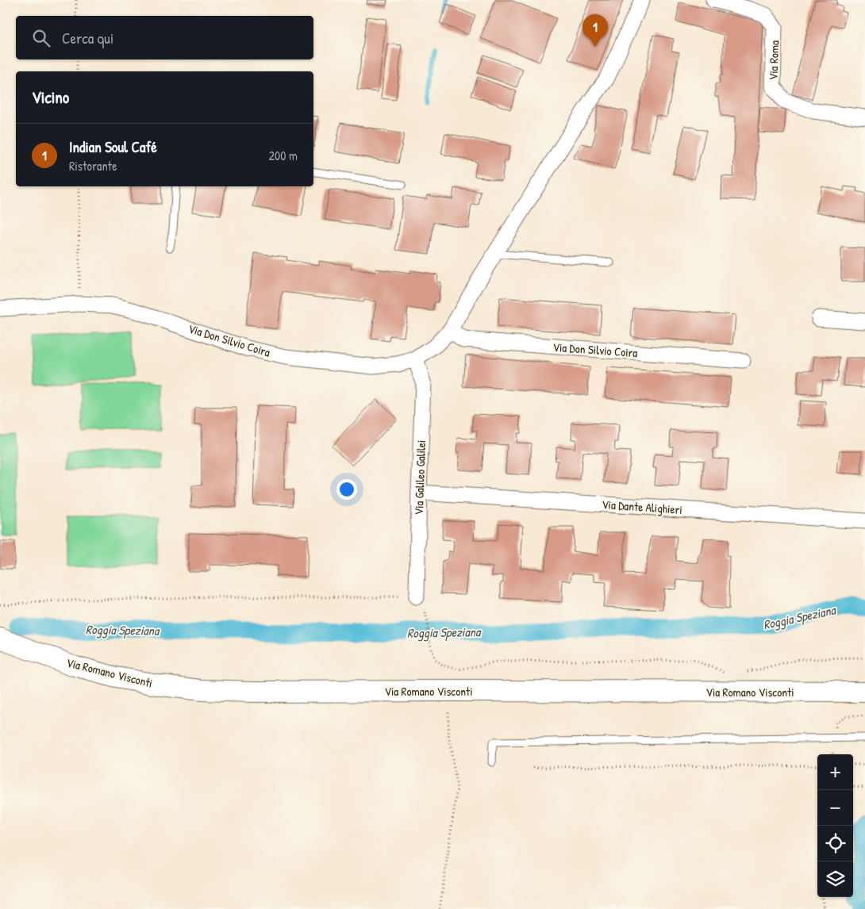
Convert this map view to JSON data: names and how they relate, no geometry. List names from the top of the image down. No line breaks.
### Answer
{"streets":{"street":["Via Roma","Via Don Silvio Coira","Via Galileo Galilei","Via Dante Alighieri","Via Romano Visconti"]},"crossings":[["Via Don Silvio Coira","Via Galileo Galilei"],["Via Galileo Galilei","Via Dante Alighieri"]],"water":["Roggia Speziana"],"page":{"pins":"1","search":"Cerca qui","heading":"Vicino","list":[{"mark":"1","name":"Indian Soul Café","note":"Ristorante","value":"200 m"}],"map_buttons":["+","−"]}}
